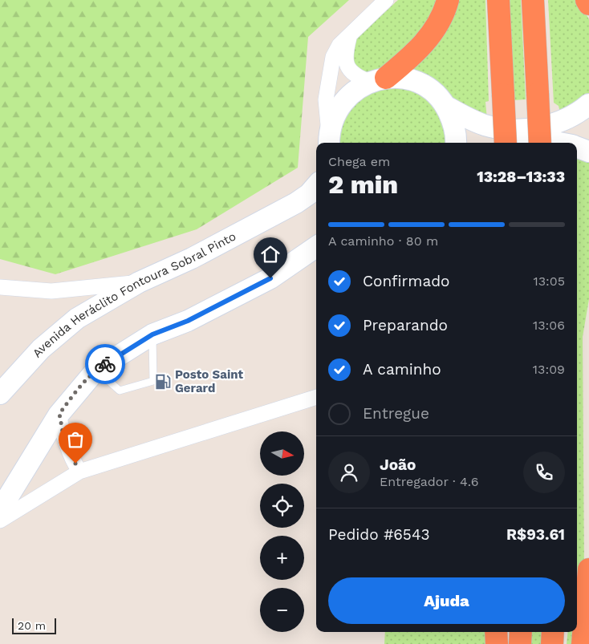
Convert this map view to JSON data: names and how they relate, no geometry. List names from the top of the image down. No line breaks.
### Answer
{"streets":{"street":["Avenida Heráclito Fontoura Sobral Pinto"]},"places":{"fuel station":["Posto Saint Gerard"]},"scale_bar":"20 m","north":"right","page":{"heading":["2 min","Chega em","13:28–13:33"],"panel":["João","Entregador · 4.6","Pedido #6543","R$93.61"],"bar":"A caminho · 80 m","list":[["Confirmado","13:05"],["Preparando","13:06"],["A caminho","13:09"],"Entregue"],"map_buttons":["+","−"],"buttons":"Ajuda","scale":"20 m"}}
